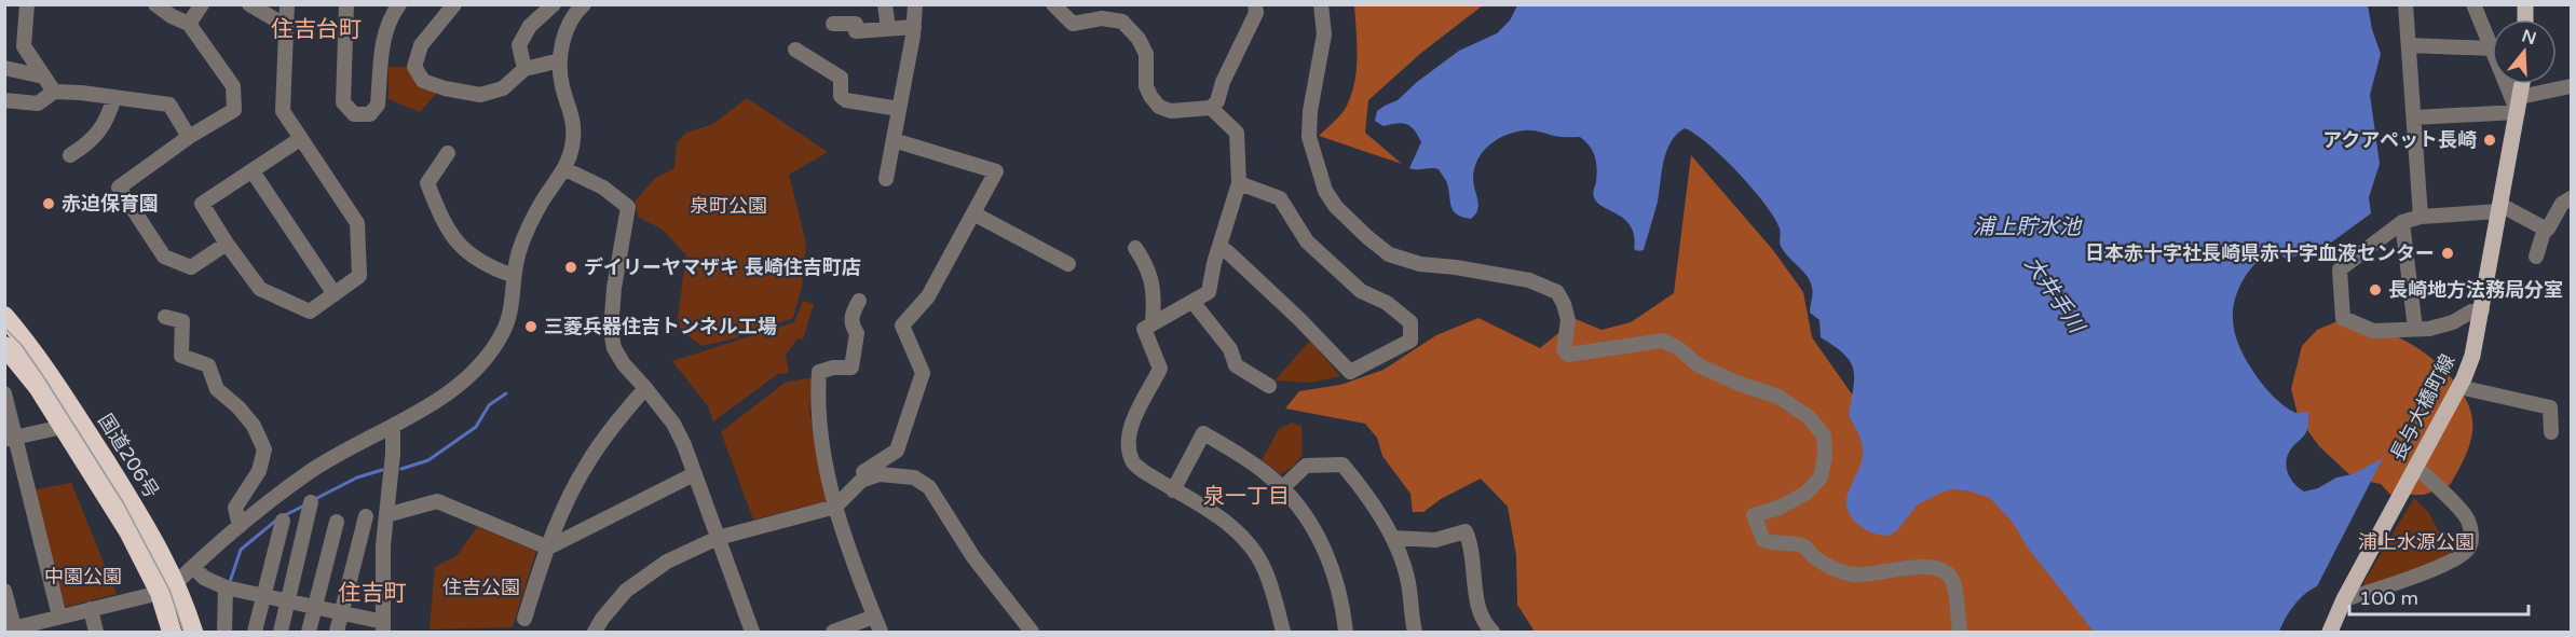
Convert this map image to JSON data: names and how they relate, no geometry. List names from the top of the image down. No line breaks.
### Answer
{"streets":{"highway":["国道206号"],"main road":["長与大橋町線"]},"districts":["住吉台町","泉一丁目","住吉町"],"water":["浦上貯水池","大井手川"],"parks":["泉町公園","浦上水源公園","中園公園","住吉公園"],"places":["アクアペット長崎","赤迫保育園","日本赤十字社長崎県赤十字血液センター","デイリーヤマザキ 長崎住吉町店","長崎地方法務局分室","三菱兵器住吉トンネル工場"],"scale_bar":"100 m","north":"top"}
